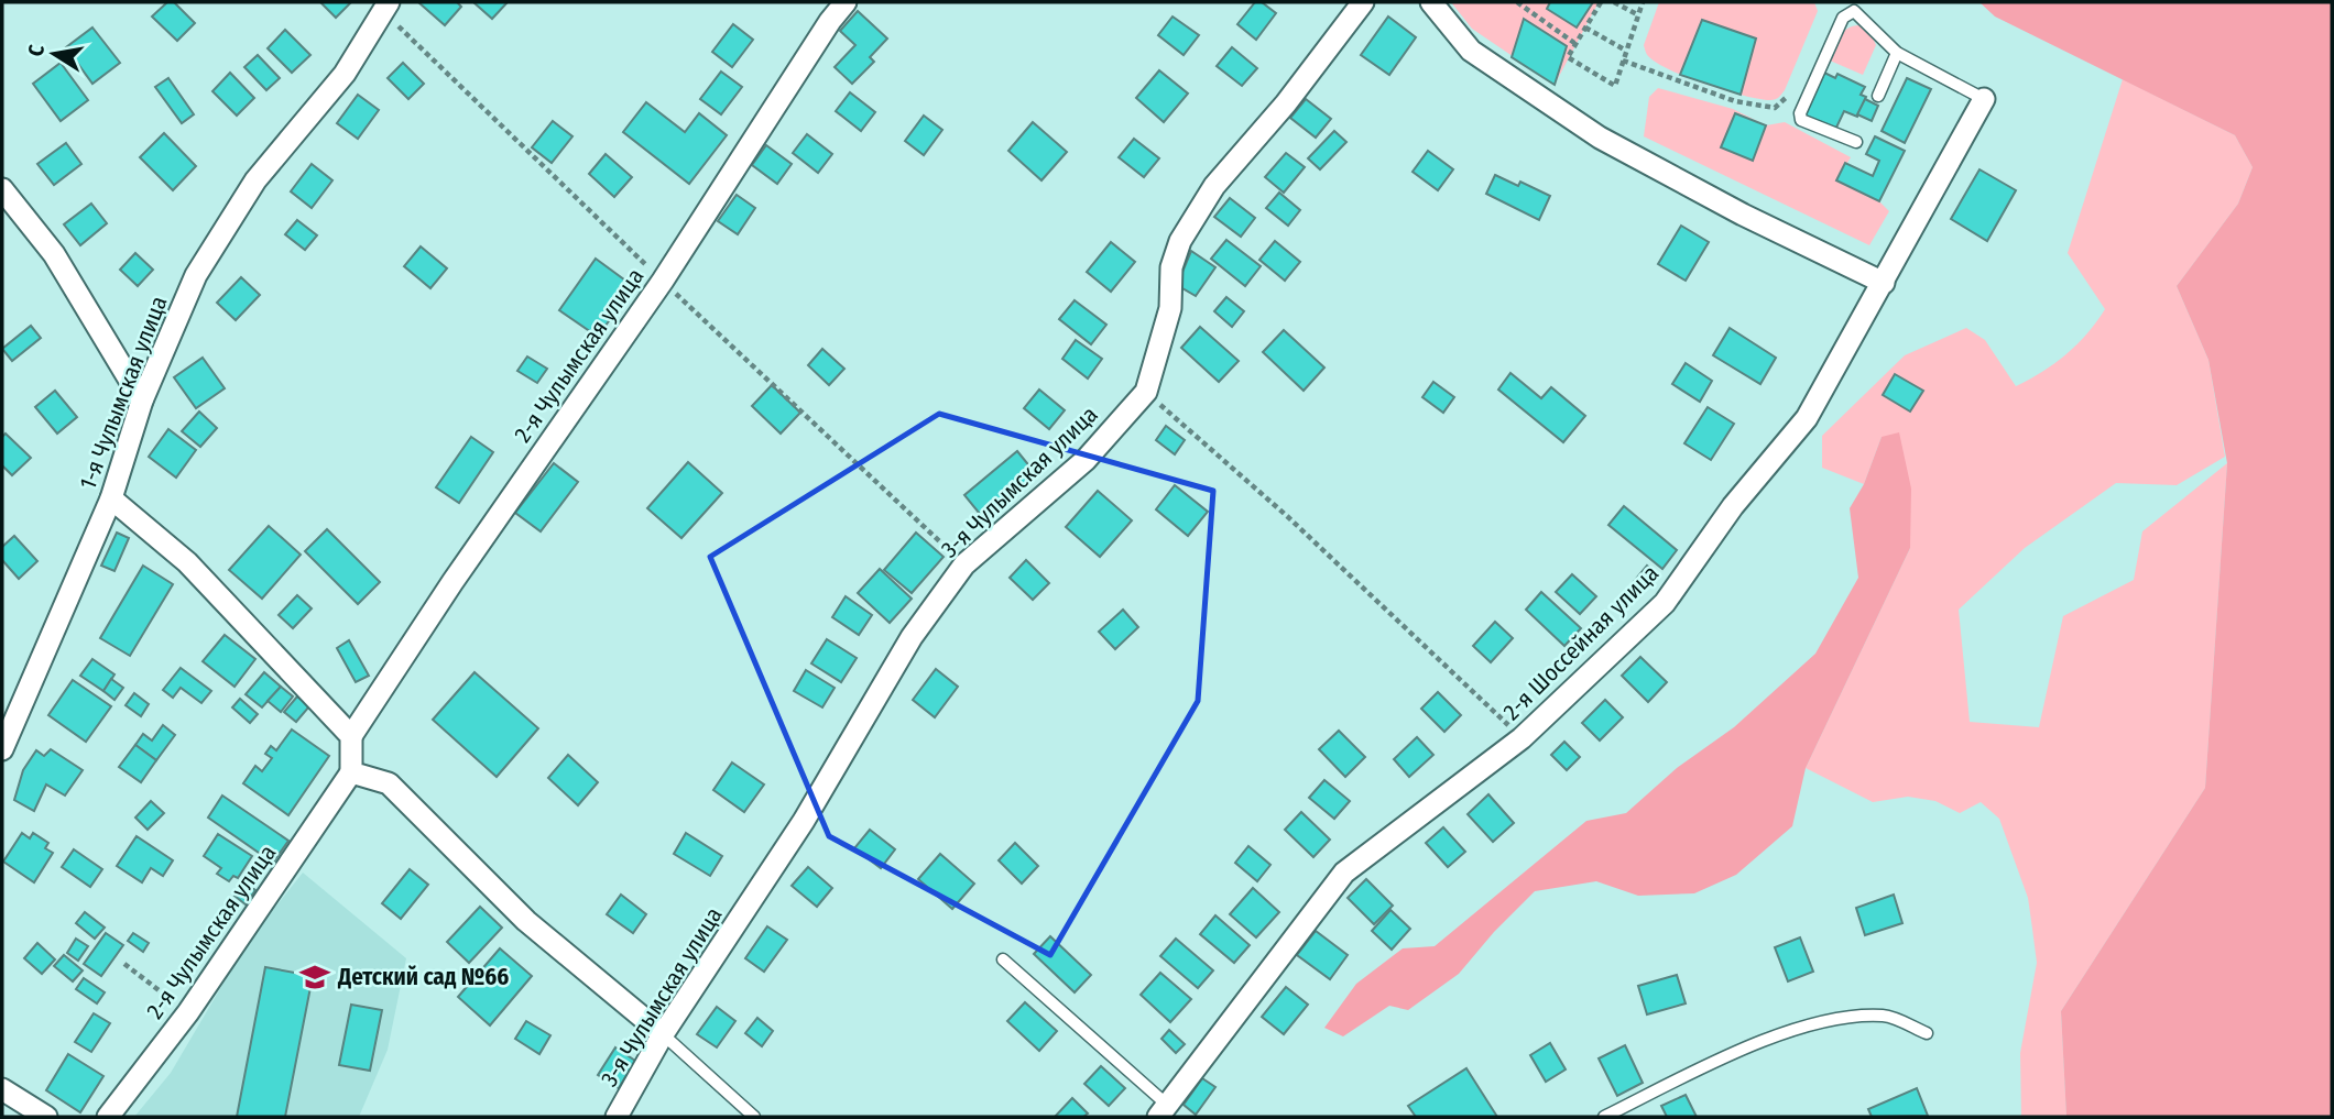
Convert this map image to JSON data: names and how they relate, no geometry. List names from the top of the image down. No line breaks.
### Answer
{"streets":{"street":["2-я Чулымская улица","1-я Чулымская улица","3-я Чулымская улица","2-я Шоссейная улица"]},"places":{"school or university":["Детский сад №66"]},"north":"left"}
